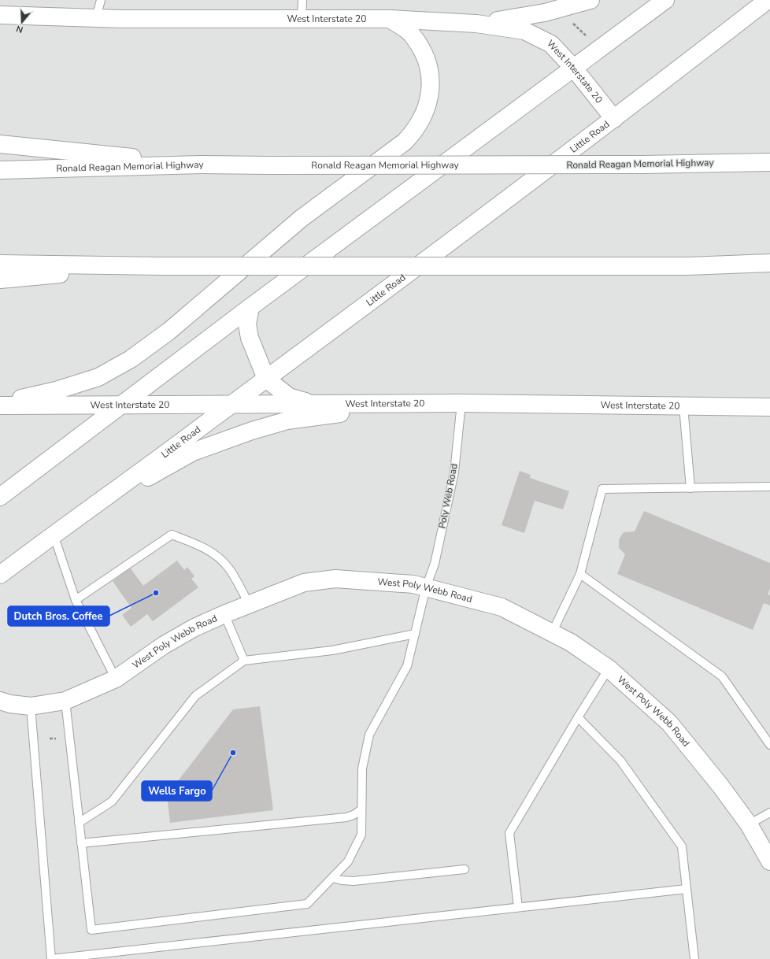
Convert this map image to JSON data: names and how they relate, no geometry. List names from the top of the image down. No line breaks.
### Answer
{"streets":{"main road":["West Interstate 20","Little Road","Ronald Reagan Memorial Highway","West Poly Webb Road"],"lane":["Poly Web Road"]},"crossings":[["West Interstate 20","Little Road"],["West Interstate 20","Poly Web Road"],["Poly Web Road","West Poly Webb Road"]],"places":["Dutch Bros. Coffee","Wells Fargo"],"north":"bottom"}
